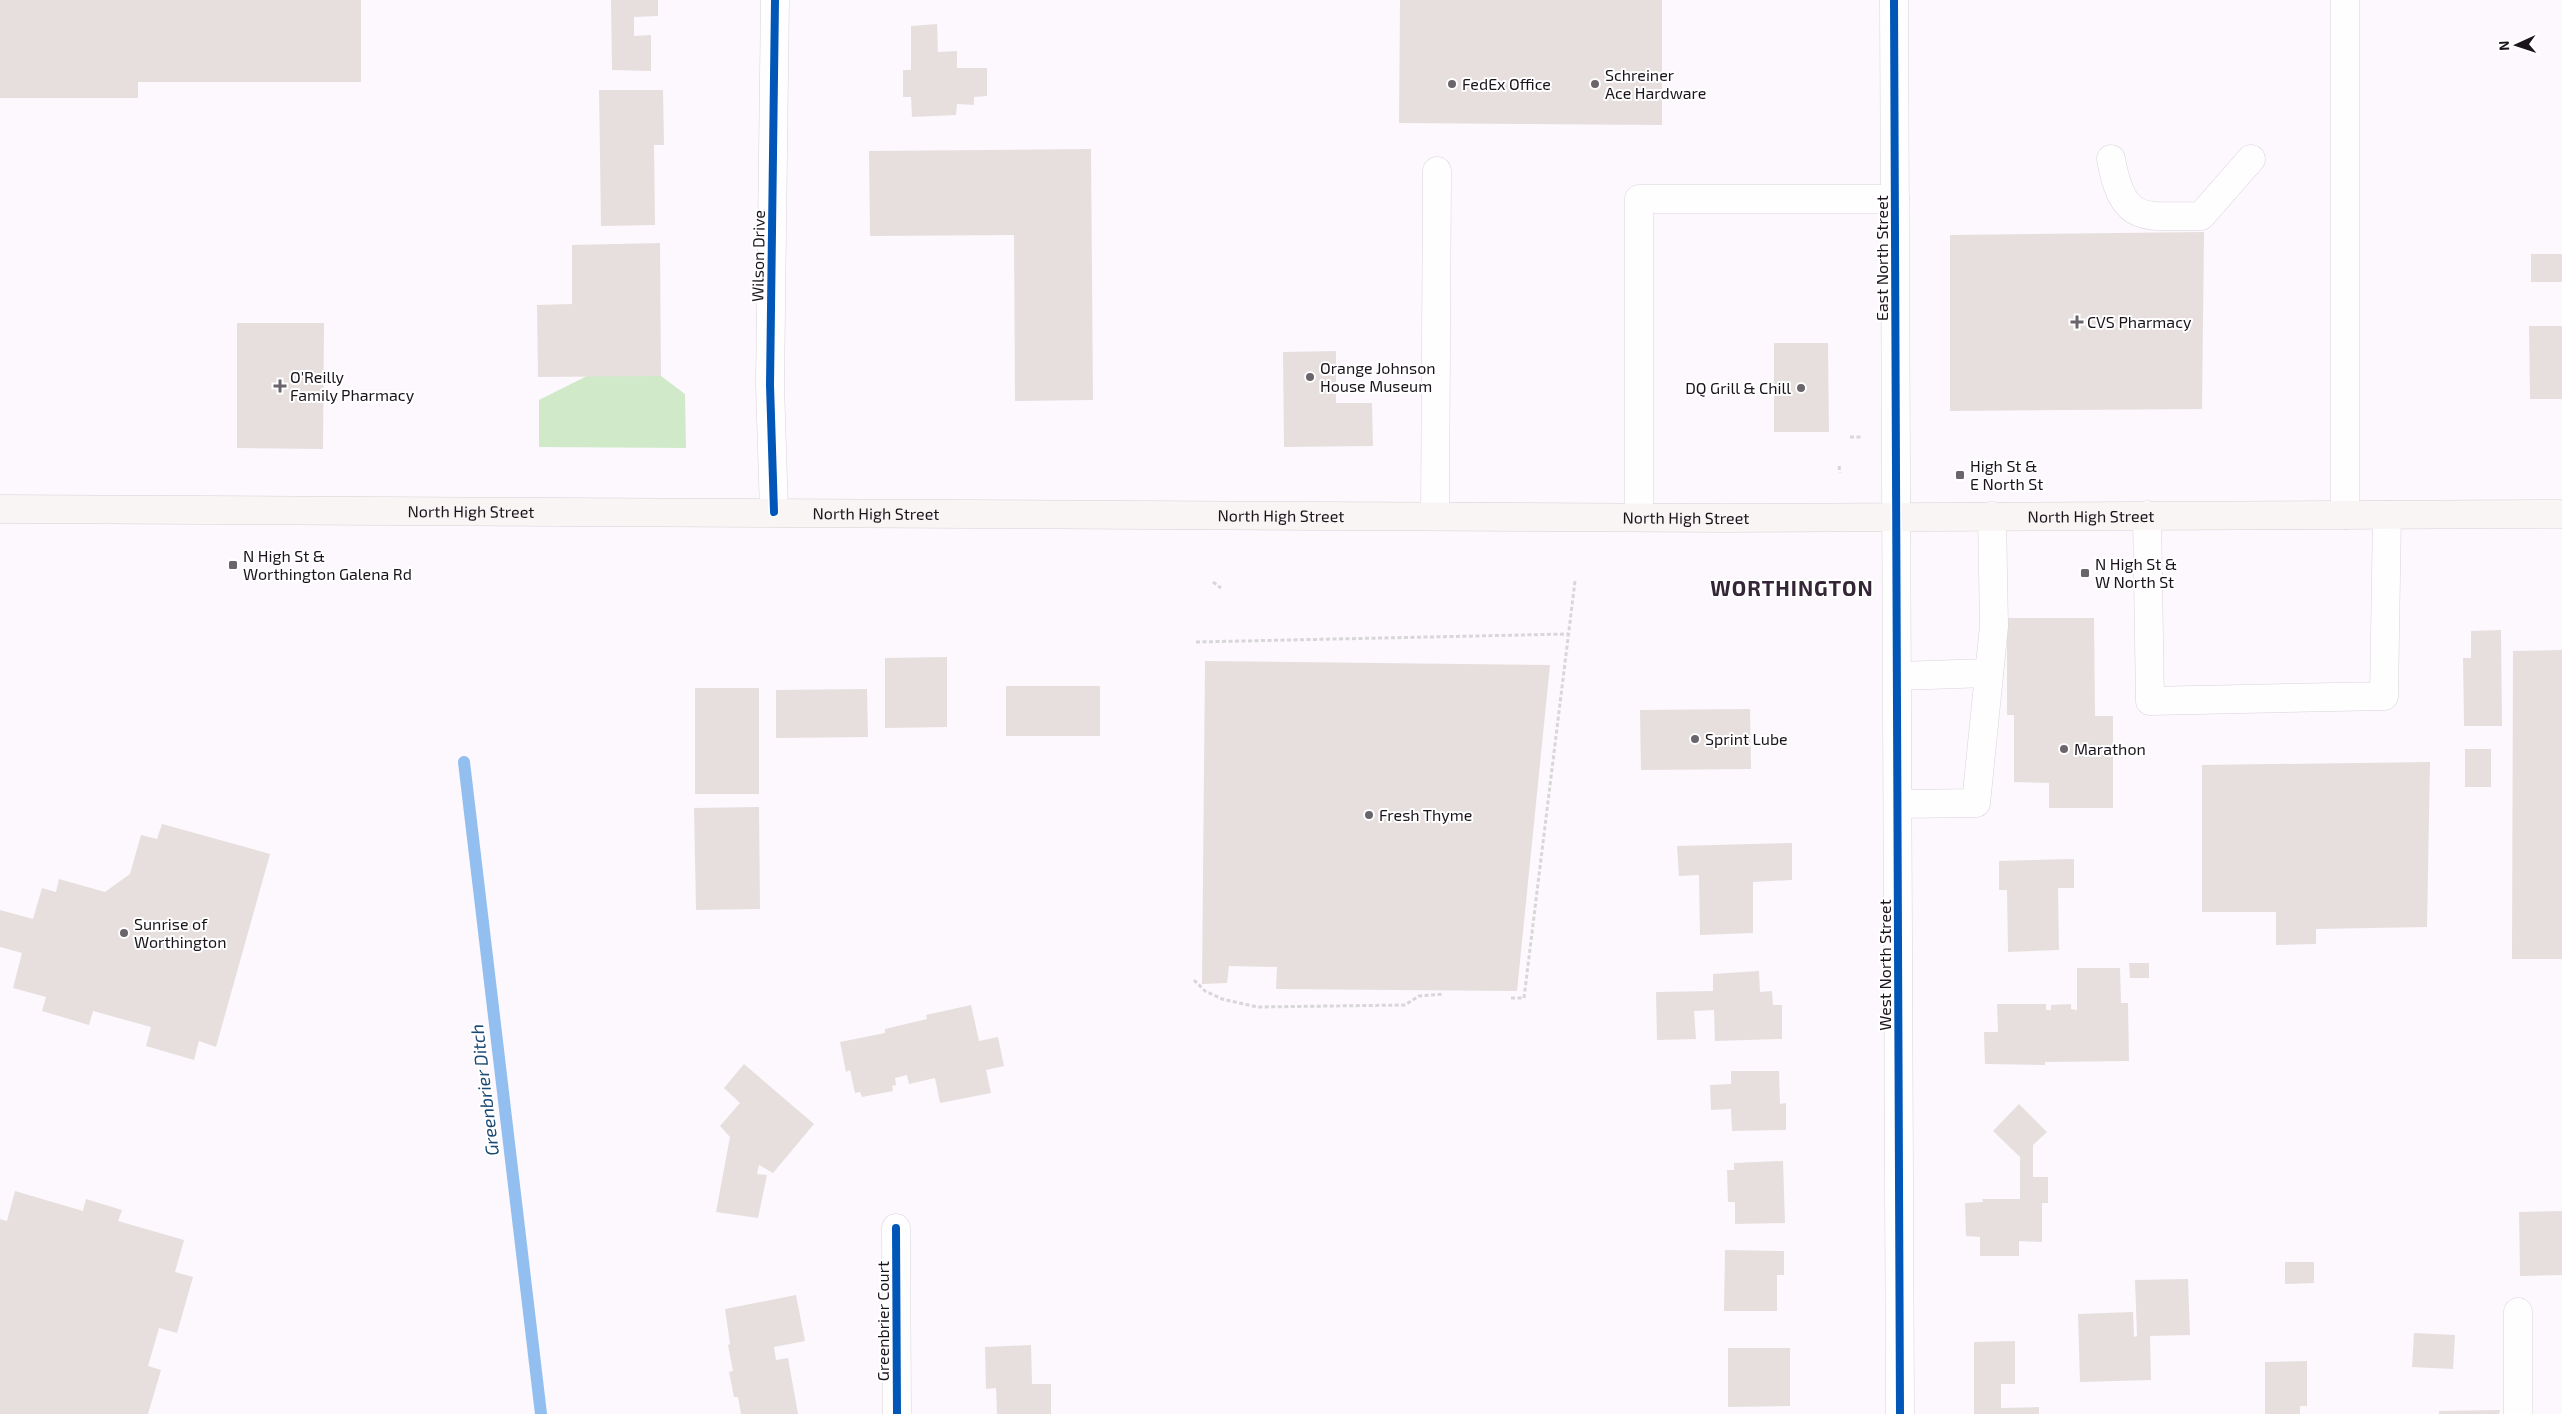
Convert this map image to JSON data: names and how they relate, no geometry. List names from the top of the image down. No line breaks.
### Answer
{"streets":{"main road":["North High Street"],"street":["Wilson Drive","East North Street","West North Street","Greenbrier Court"]},"crossings":[["Wilson Drive","North High Street"],["East North Street","North High Street"],["East North Street","West North Street"],["North High Street","West North Street"]],"districts":["WORTHINGTON"],"water":["Greenbrier Ditch"],"places":{"other":["FedEx Office","Schreiner Ace Hardware","Orange Johnson House Museum","DQ Grill & Chill","Sprint Lube","Marathon","Fresh Thyme","Sunrise of Worthington"],"health":["CVS Pharmacy","O'Reilly Family Pharmacy"],"transit":["High St & E North St","N High St & Worthington Galena Rd","N High St & W North St"]},"north":"left"}
